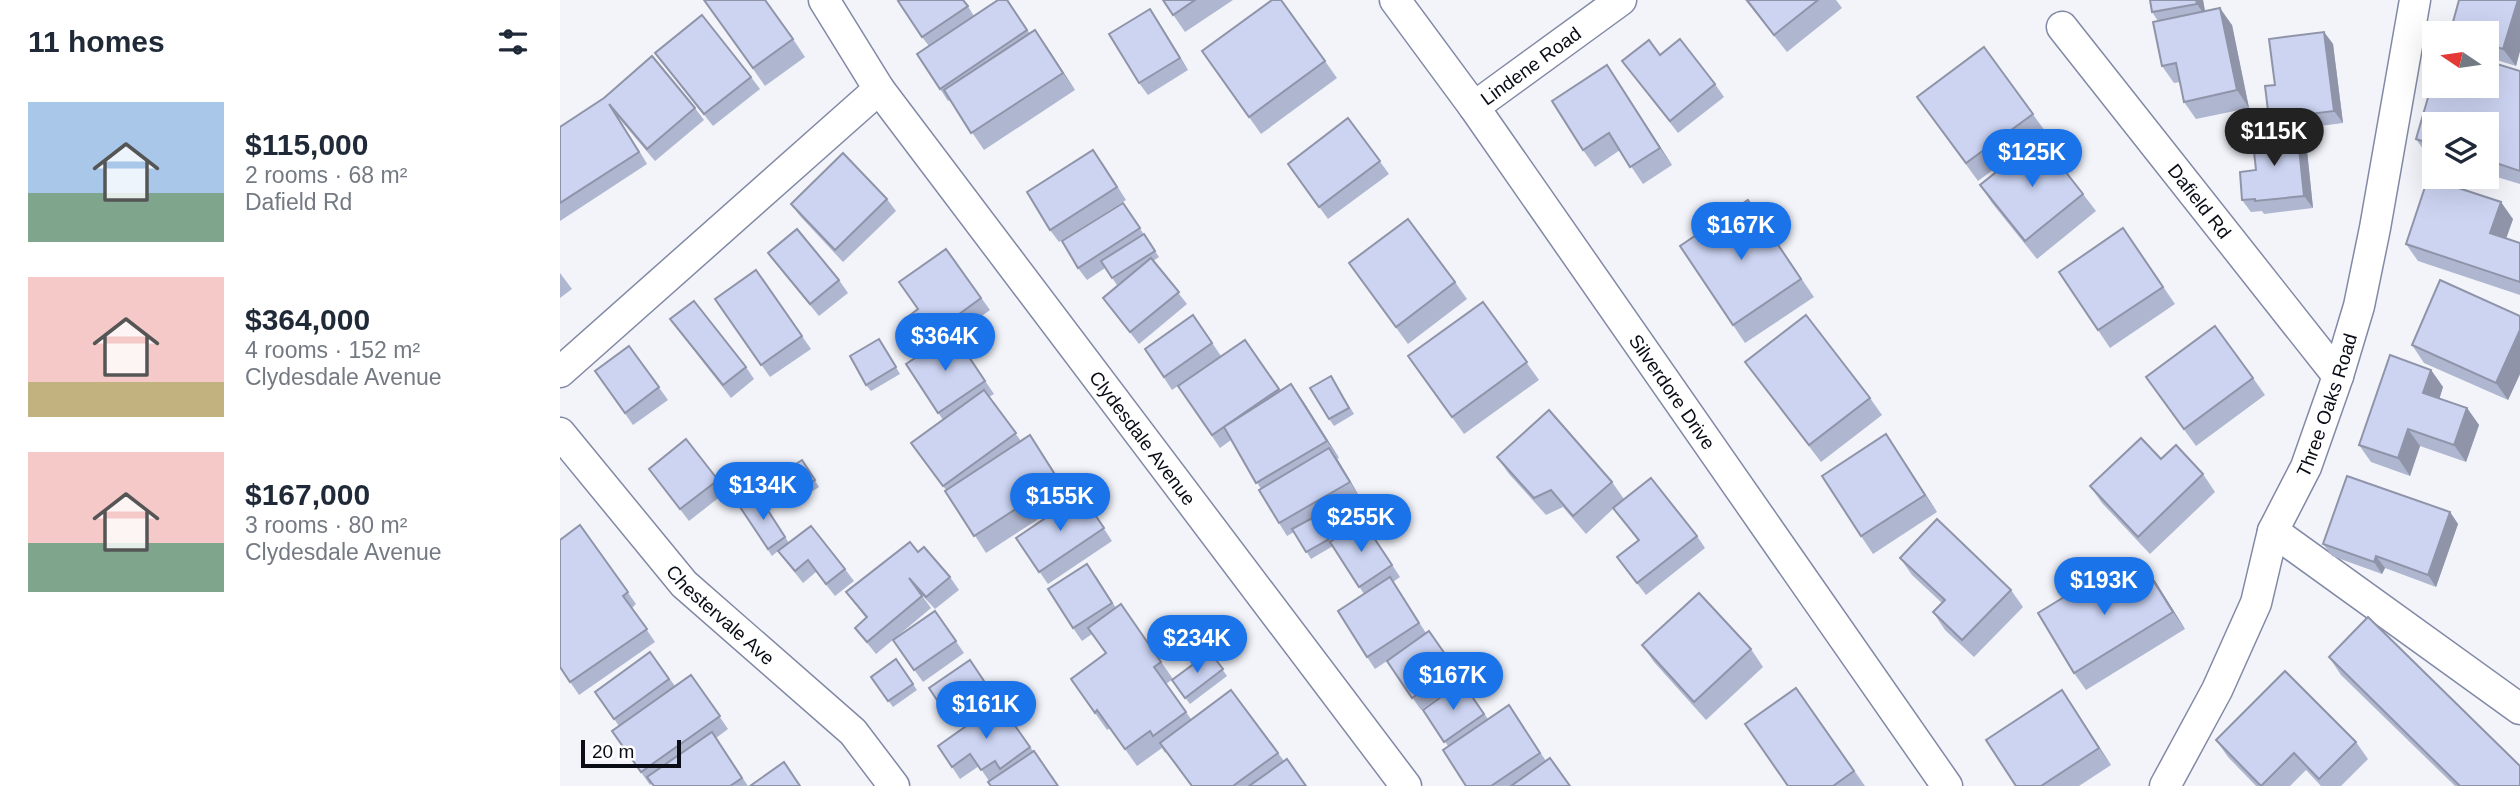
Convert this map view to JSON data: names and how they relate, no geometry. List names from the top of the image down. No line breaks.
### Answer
{"streets":{"street":["Lindene Road","Dafield Rd","Silverdore Drive","Three Oaks Road","Clydesdale Avenue","Chestervale Ave"]},"crossings":[["Lindene Road","Silverdore Drive"],["Dafield Rd","Three Oaks Road"]],"scale_bar":"20 m","north":"left","page":{"heading":"11 homes","list":[{"name":"$115,000","note":"2 rooms · 68 m² · Dafield Rd"},{"name":"$364,000","note":"4 rooms · 152 m² · Clydesdale Avenue"},{"name":"$167,000","note":"3 rooms · 80 m² · Clydesdale Avenue"}],"price":["$115K","$125K","$167K","$364K","$134K","$155K","$255K","$193K","$234K","$167K","$161K"],"scale":"20 m"}}
